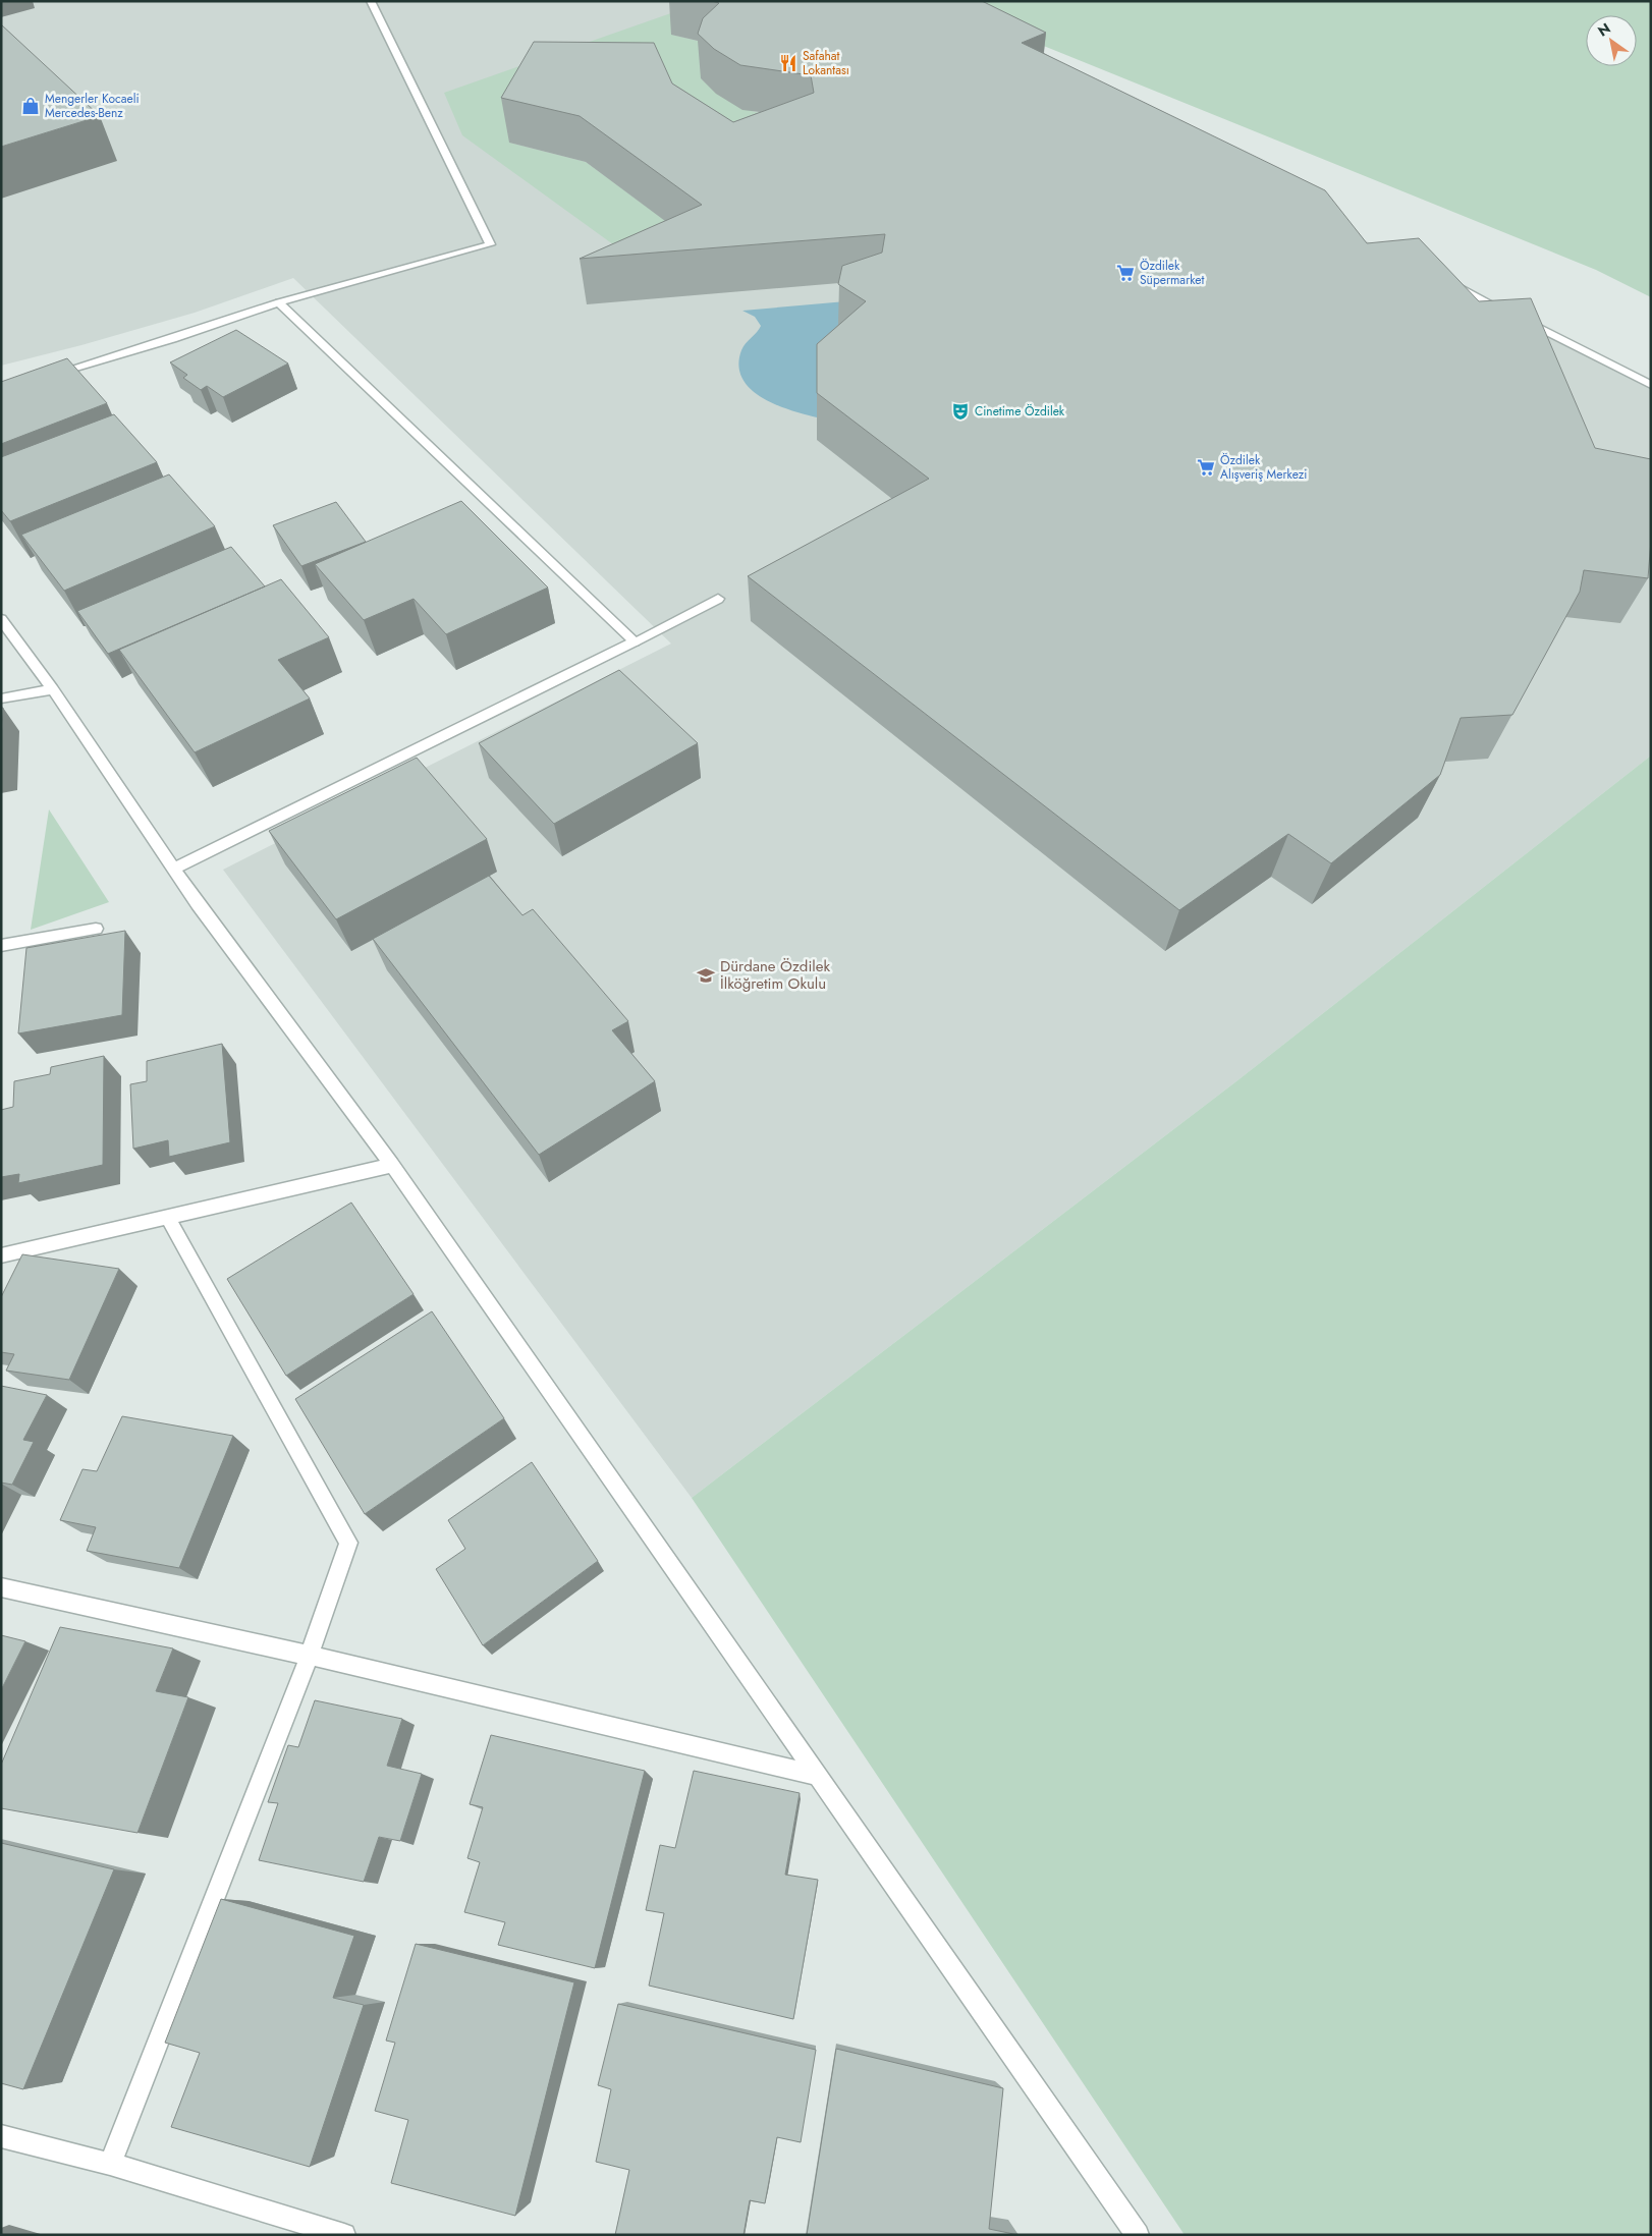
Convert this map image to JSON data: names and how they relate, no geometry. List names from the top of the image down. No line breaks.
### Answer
{"places":{"restaurant":["Safahat Lokantası"],"shop":["Mengerler Kocaeli Mercedes-Benz"],"supermarket":["Özdilek Süpermarket","Özdilek Alışveriş Merkezi"],"theatre":["Cinetime Özdilek"],"school or university":["Dürdane Özdilek İlköğretim Okulu"]},"north":"top left"}
